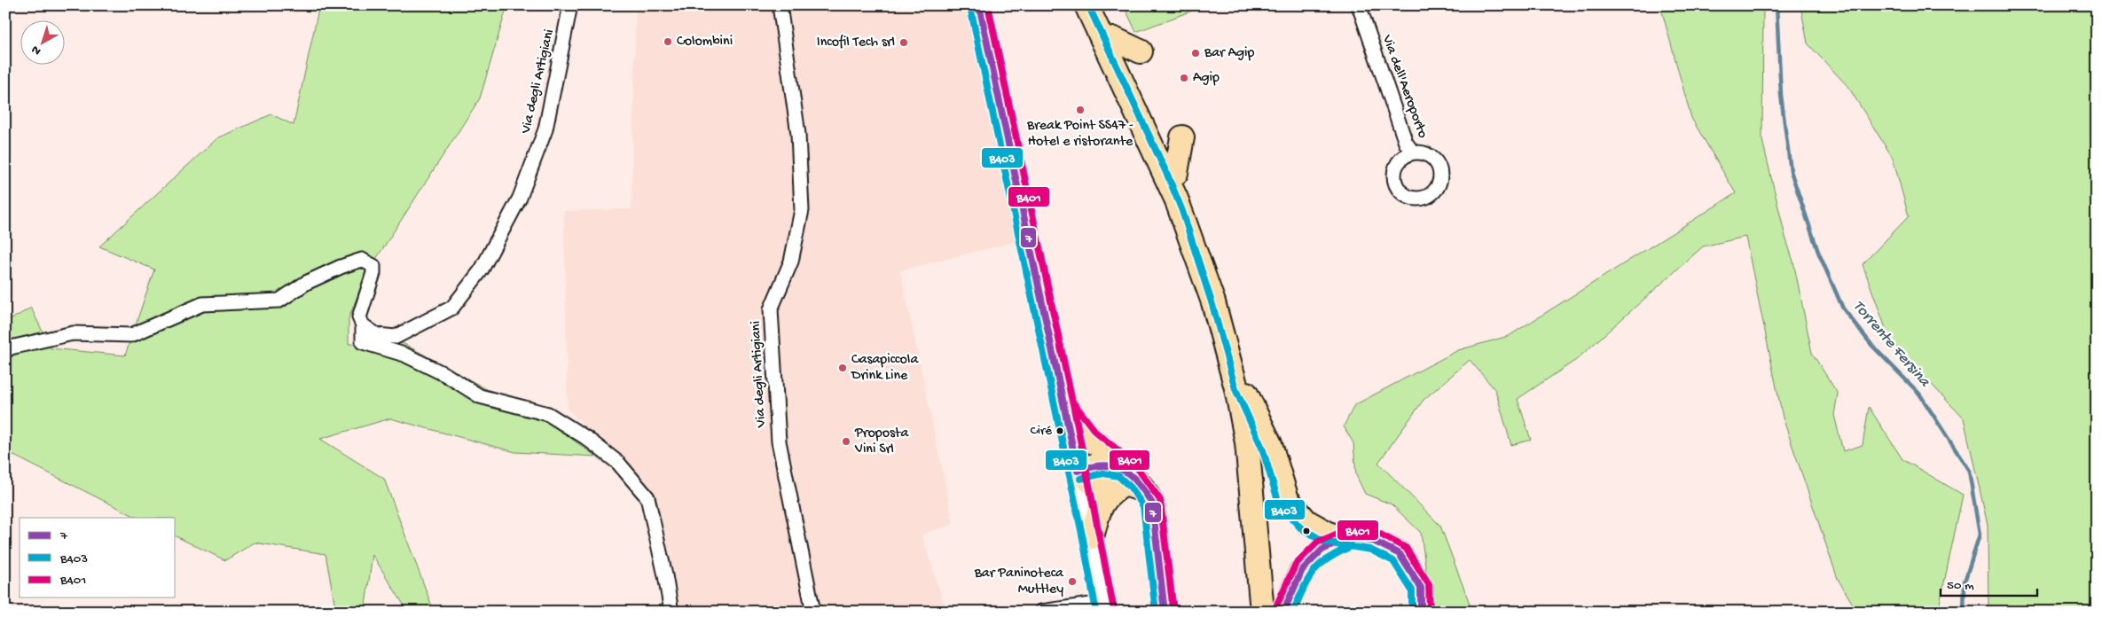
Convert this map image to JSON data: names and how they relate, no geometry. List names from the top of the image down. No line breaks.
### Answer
{"streets":{"street":["Via degli Artigiani","Via dell'Aeroporto"]},"water":["Torrente Fersina"],"places":["Colombini","Incofil Tech srl","Bar Agip","Agip","Break Point SS47 - Hotel e ristorante","Casapiccola Drink Line","Ciré","Proposta Vini Srl","Bar Paninoteca Muttley"],"lines":["transit line 7","transit line B401","transit line B403"],"legend":["7","B403","B401"],"scale_bar":"50 m","north":"bottom left"}
